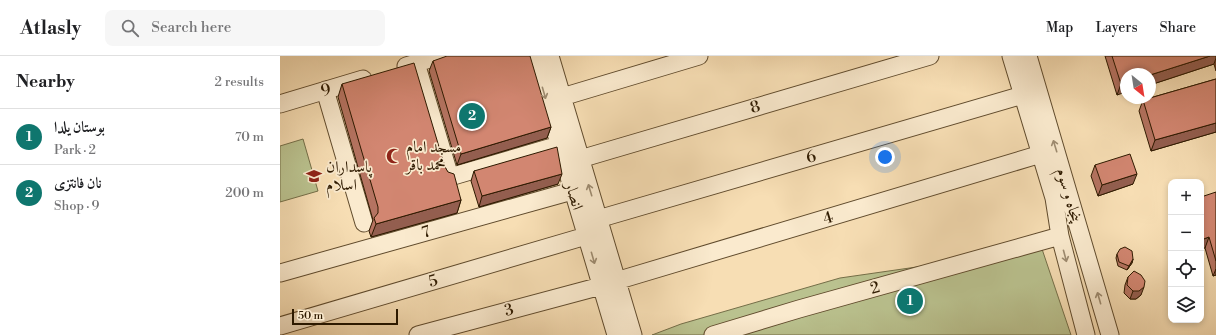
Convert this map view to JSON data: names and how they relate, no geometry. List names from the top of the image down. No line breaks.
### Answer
{"streets":{"street":["9","8","6","پنجاه و سوم","انصار","4","7","5","2","3"]},"crossings":[["8","انصار"],["6","پنجاه و سوم"],["6","انصار"],["پنجاه و سوم","4"],["پنجاه و سوم","2"],["انصار","4"],["انصار","7"],["انصار","5"],["انصار","3"],["4","3"]],"places":{"mosque":["مسجد امام محمد باقر"],"school or university":["پاسداران اسلام"]},"scale_bar":"50 m","north":"bottom right","page":{"header":"Atlasly","search":"Search here","nav":["Map","Layers","Share"],"heading":["Nearby","2 results"],"pins":["2","1"],"list":[{"mark":"1","name":"بوستان یلدا","note":"Park · 2","value":"70 m"},{"mark":"2","name":"نان فانتزی","note":"Shop · 9","value":"200 m"}],"map_buttons":["+","−"],"scale":"50 m"}}
